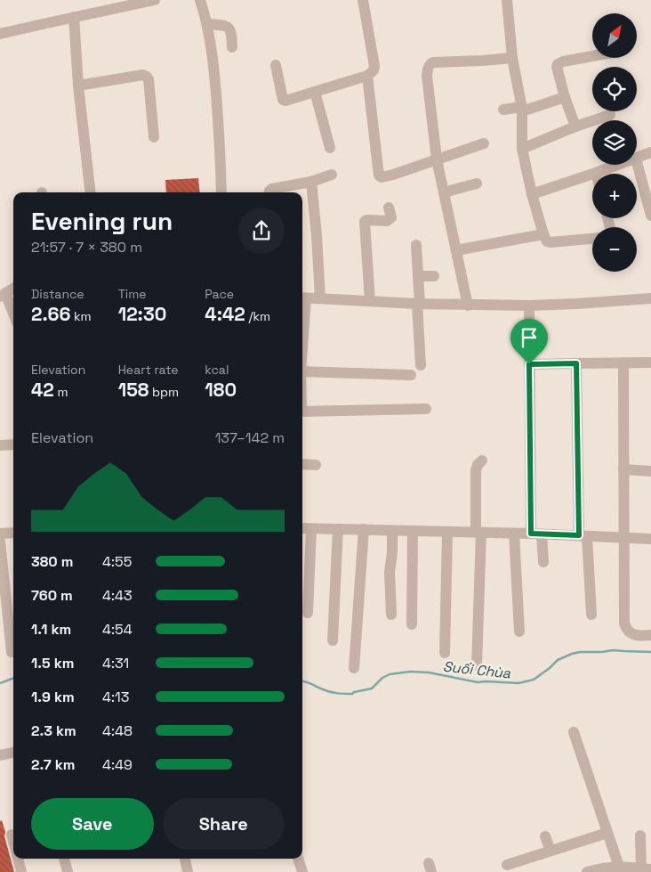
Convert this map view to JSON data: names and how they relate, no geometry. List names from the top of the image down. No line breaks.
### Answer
{"water":["Suối Chùa"],"north":"top right","page":{"map_buttons":["+","−"],"heading":["Evening run","21:57 · 7 × 380 m"],"stats":[["Distance","2.66 km"],["Time","12:30"],["Pace","4:42 /km"],["Elevation","42 m"],["Heart rate","158 bpm"],["kcal","180"]],"chart":["Elevation","137–142 m"],"list":[{"name":"380 m","note":"4:55"},{"name":"760 m","note":"4:43"},{"name":"1.1 km","note":"4:54"},{"name":"1.5 km","note":"4:31"},{"name":"1.9 km","note":"4:13"},{"name":"2.3 km","note":"4:48"},{"name":"2.7 km","note":"4:49"}],"buttons":["Save","Share"]}}
